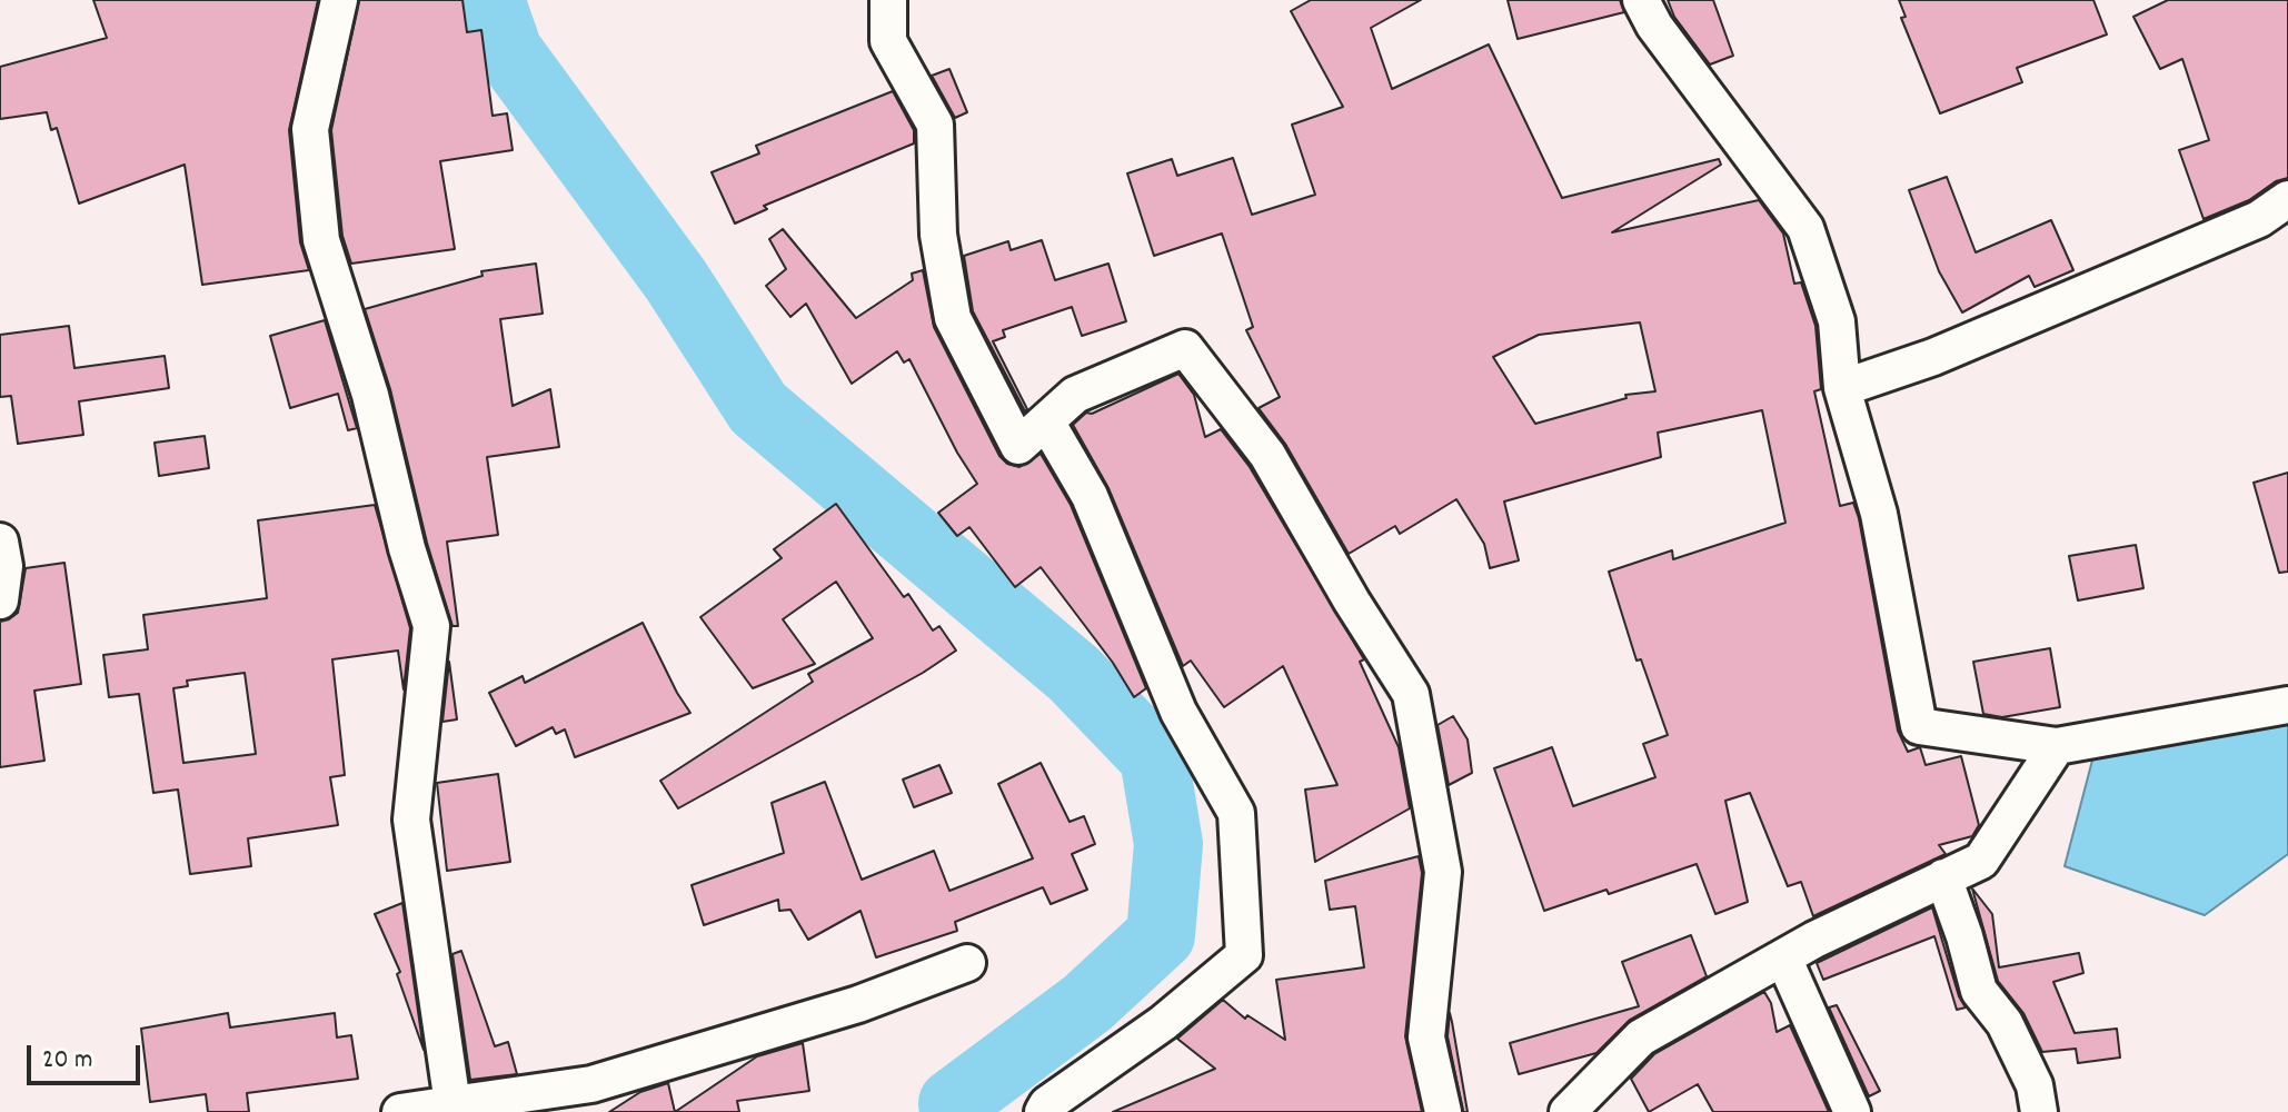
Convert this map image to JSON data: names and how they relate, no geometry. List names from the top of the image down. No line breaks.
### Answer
{"scale_bar":"20 m"}
